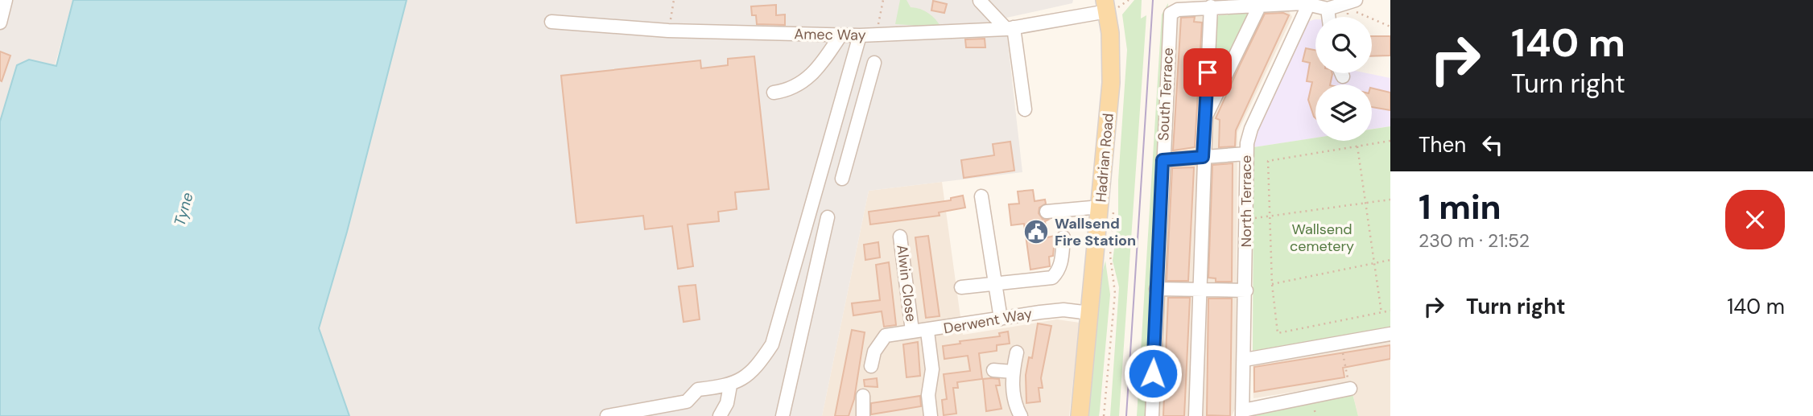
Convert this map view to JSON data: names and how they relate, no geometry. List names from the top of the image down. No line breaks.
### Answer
{"streets":{"main road":["Hadrian Road"],"street":["Amec Way","South Terrace","North Terrace","Alwin Close","Derwent Way"]},"crossings":[["Amec Way","Hadrian Road"],["South Terrace","North Terrace"],["Hadrian Road","Derwent Way"],["Alwin Close","Derwent Way"]],"water":["Tyne"],"parks":["Wallsend cemetery"],"places":{"public building":["Wallsend Fire Station"]},"page":{"turn":["140 m","Turn right"],"then":"Then","heading":["1 min","230 m · 21:52"],"list":[{"name":"Turn right","value":"140 m"}]}}
